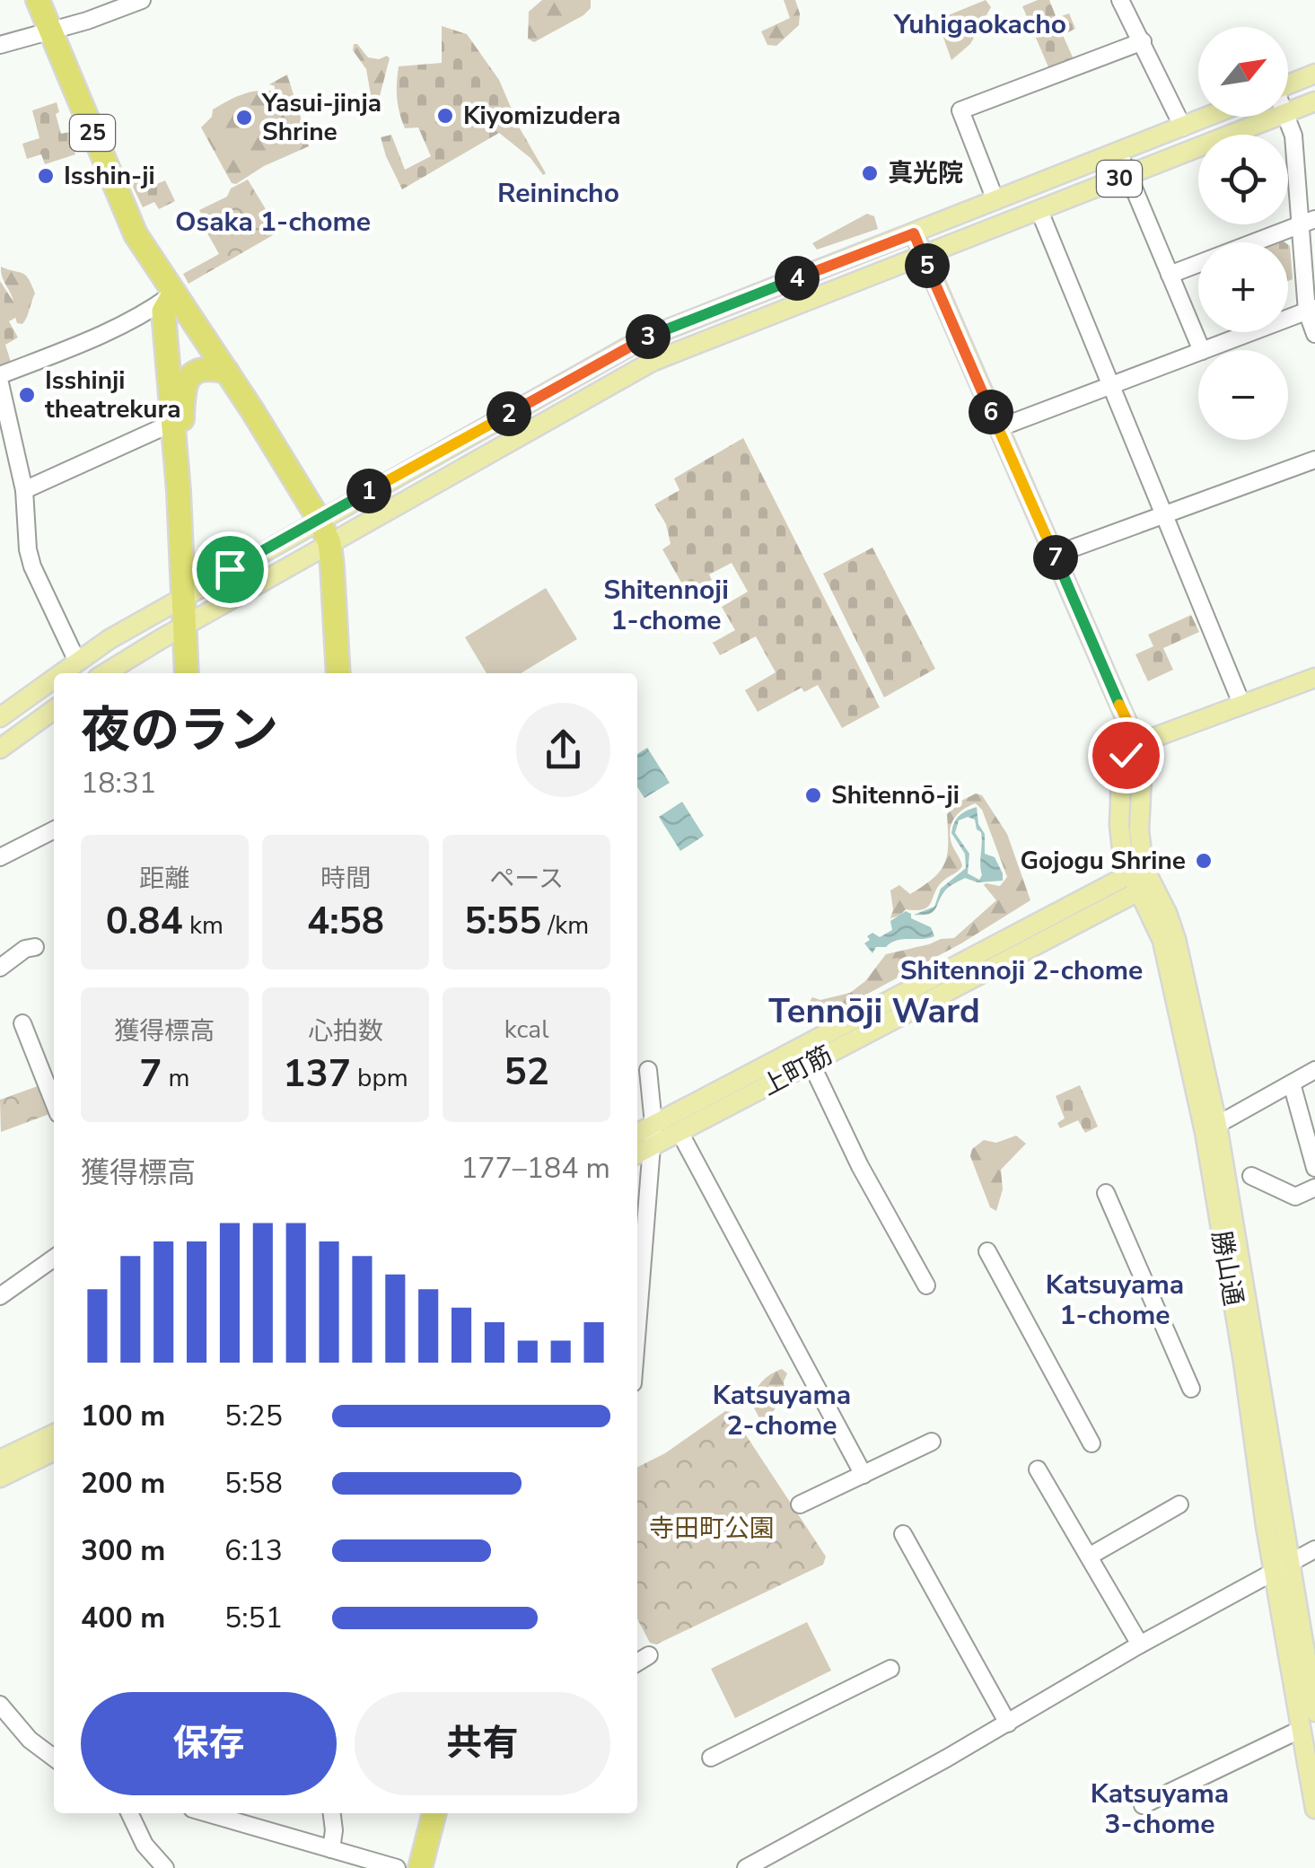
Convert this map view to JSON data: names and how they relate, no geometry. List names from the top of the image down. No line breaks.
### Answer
{"streets":{"highway":["25"],"main road":["30","上町筋","勝山通"]},"crossings":[["25","30"],["上町筋","勝山通"]],"districts":["Yuhigaokacho","Reinincho","Osaka 1-chome","Shitennoji 1-chome","Shitennoji 2-chome","Tennōji Ward","Katsuyama 1-chome","Katsuyama 2-chome","Katsuyama 3-chome"],"parks":["寺田町公園"],"places":["Kiyomizudera","Yasui-jinja Shrine","真光院","Isshin-ji","Isshinji theatrekura","Shitennō-ji","Gojogu Shrine"],"north":"top right","page":{"map_buttons":["+","−"],"pins":["5","4","3","6","2","1","7"],"heading":["夜のラン","18:31"],"stats":[["距離","0.84 km"],["時間","4:58"],["ペース","5:55 /km"],["獲得標高","7 m"],["心拍数","137 bpm"],["kcal","52"]],"chart":["獲得標高","177–184 m"],"list":[{"name":"100 m","note":"5:25"},{"name":"200 m","note":"5:58"},{"name":"300 m","note":"6:13"},{"name":"400 m","note":"5:51"}],"buttons":["保存","共有"]}}
